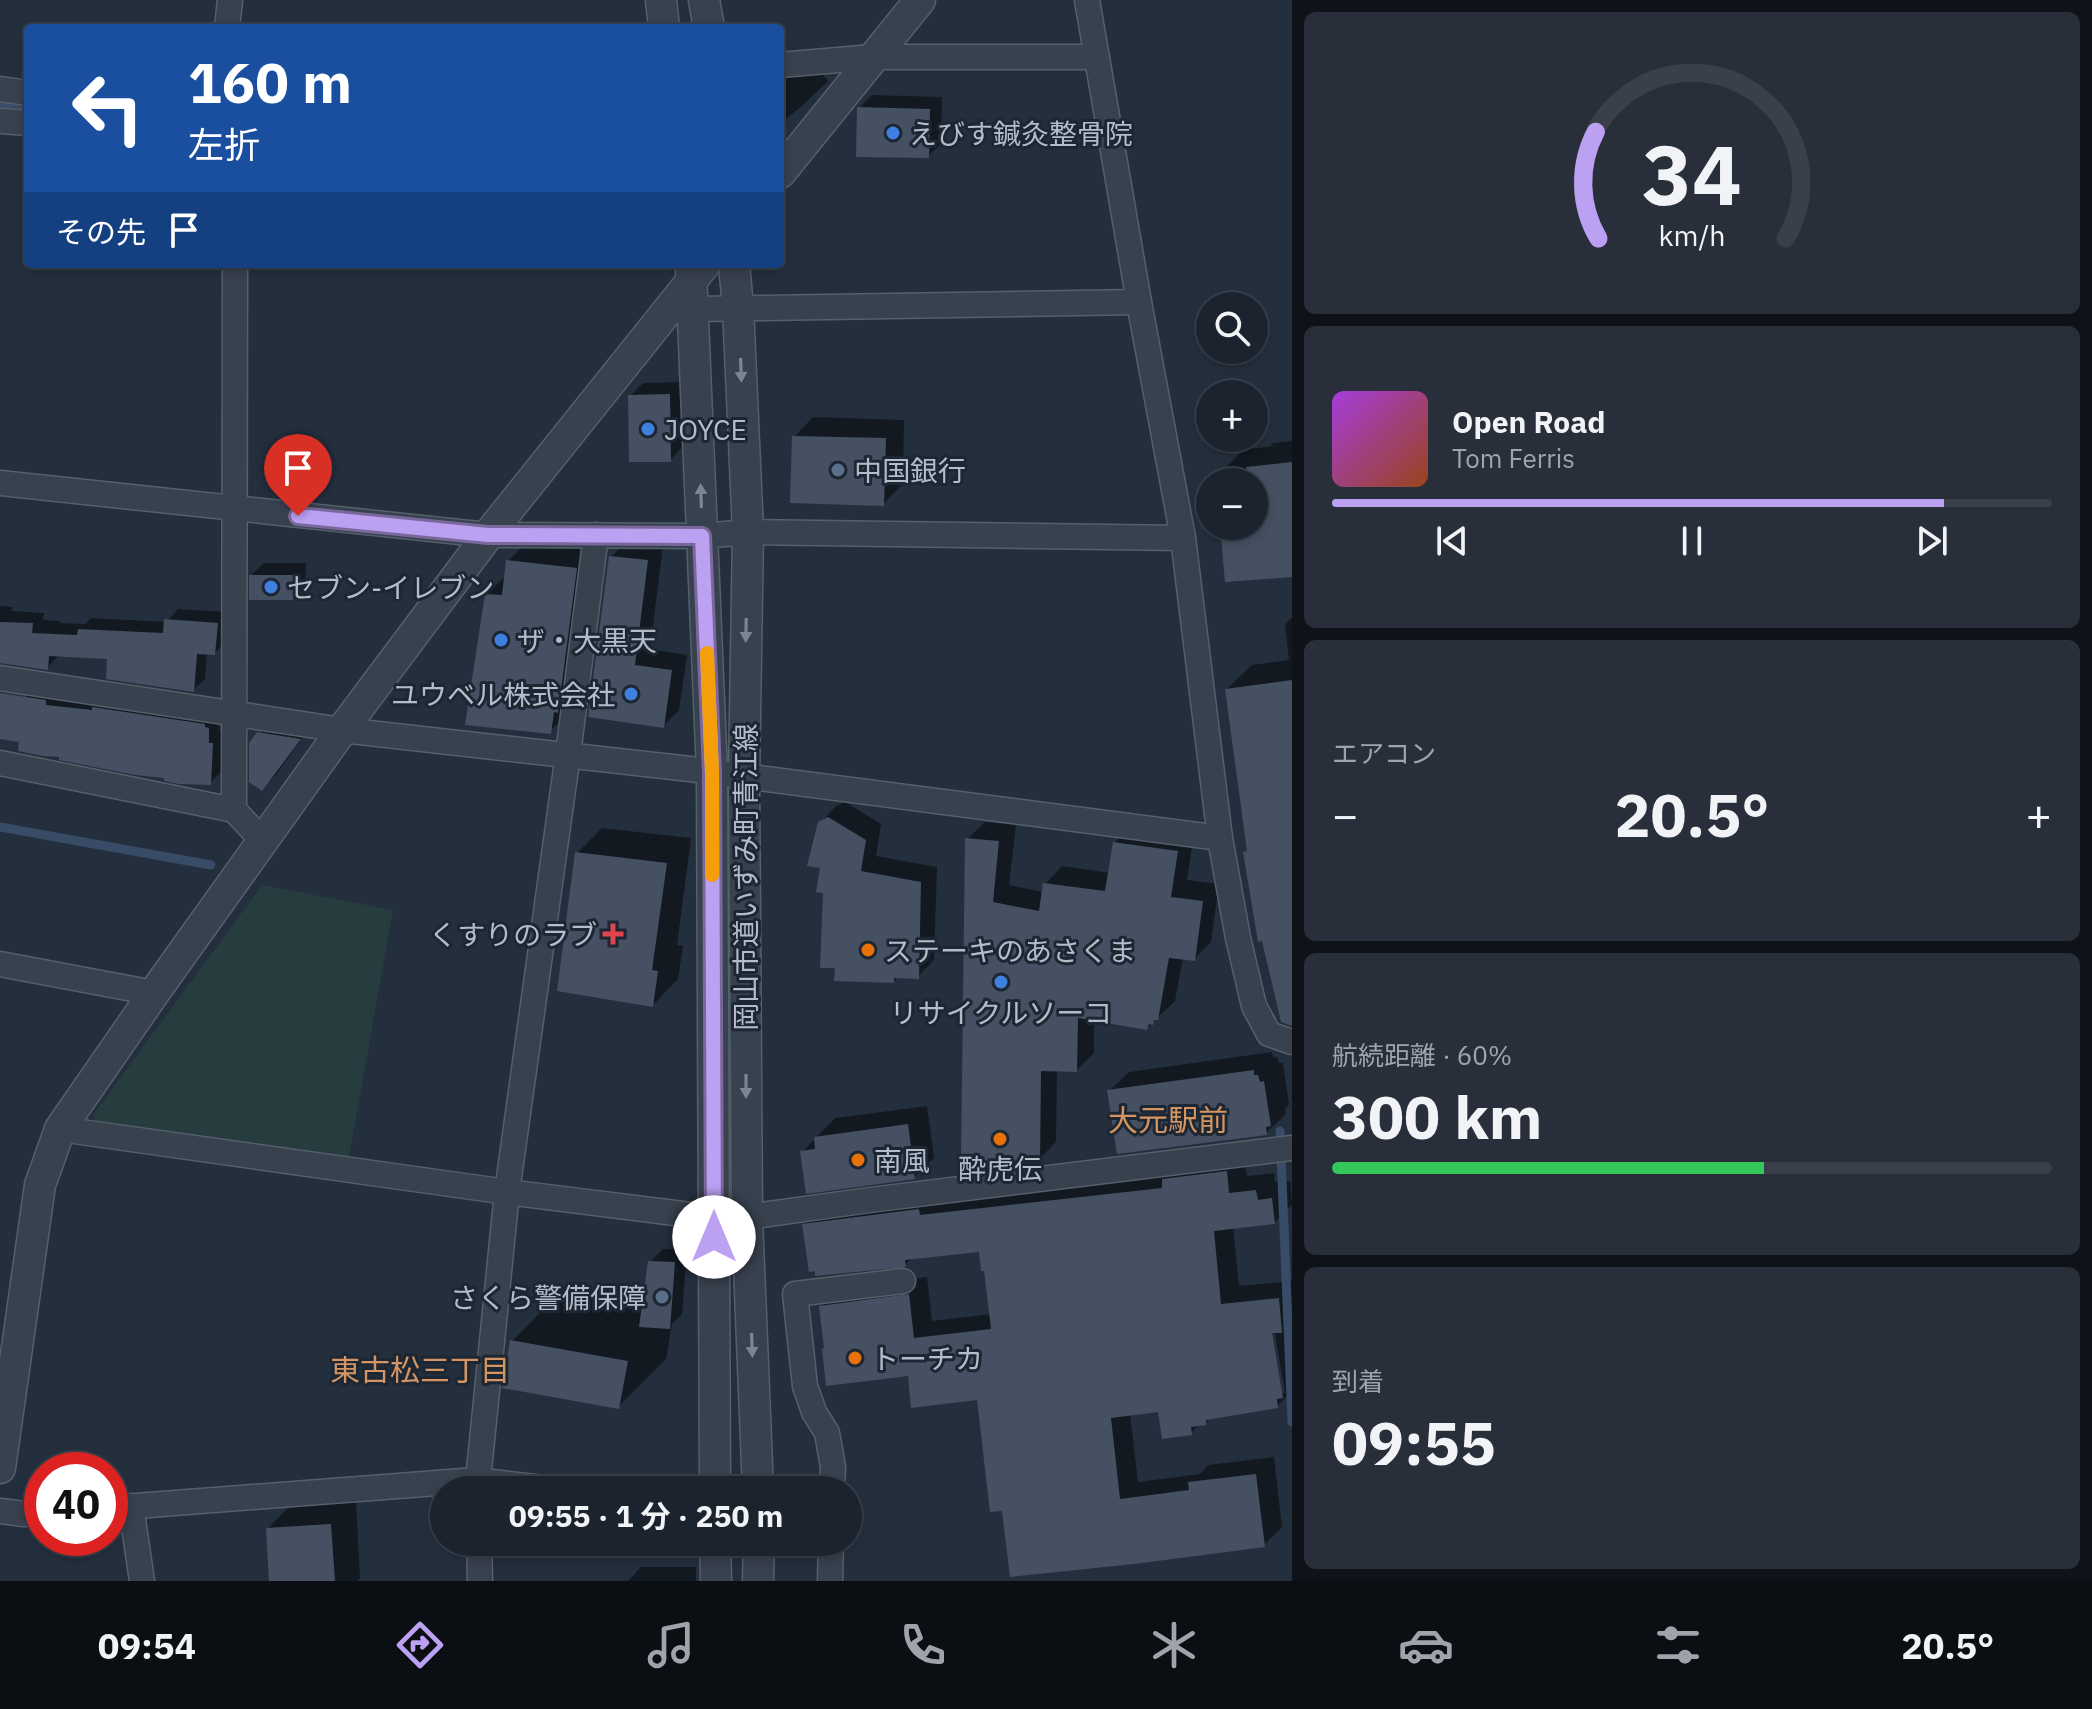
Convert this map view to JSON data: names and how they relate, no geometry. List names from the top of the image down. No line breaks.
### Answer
{"streets":{"street":["岡山市道いずみ町青江線"]},"districts":["大元駅前","東古松三丁目"],"places":{"other":["えびす鍼灸整骨院","JOYCE","中国銀行","セブン-イレブン","ザ・大黒天","ユウベル株式会社","ステーキのあさくま","リサイクルソーコ","酔虎伝","南風","さくら警備保障","トーチカ"],"health":["くすりのラブ"]},"page":{"turn":["160 m","左折"],"then":"その先","map_buttons":["+","−"],"song":["Open Road","Tom Ferris"],"tile":["エアコン",["航続距離 · 60%","300 km"],["到着","09:55"]],"heat":["−","20.5°","+"],"limit":"40","trip":"09:55 · 1 分 · 250 m","tabs":["09:54","20.5°"],"gauge":["34","km/h"]}}
